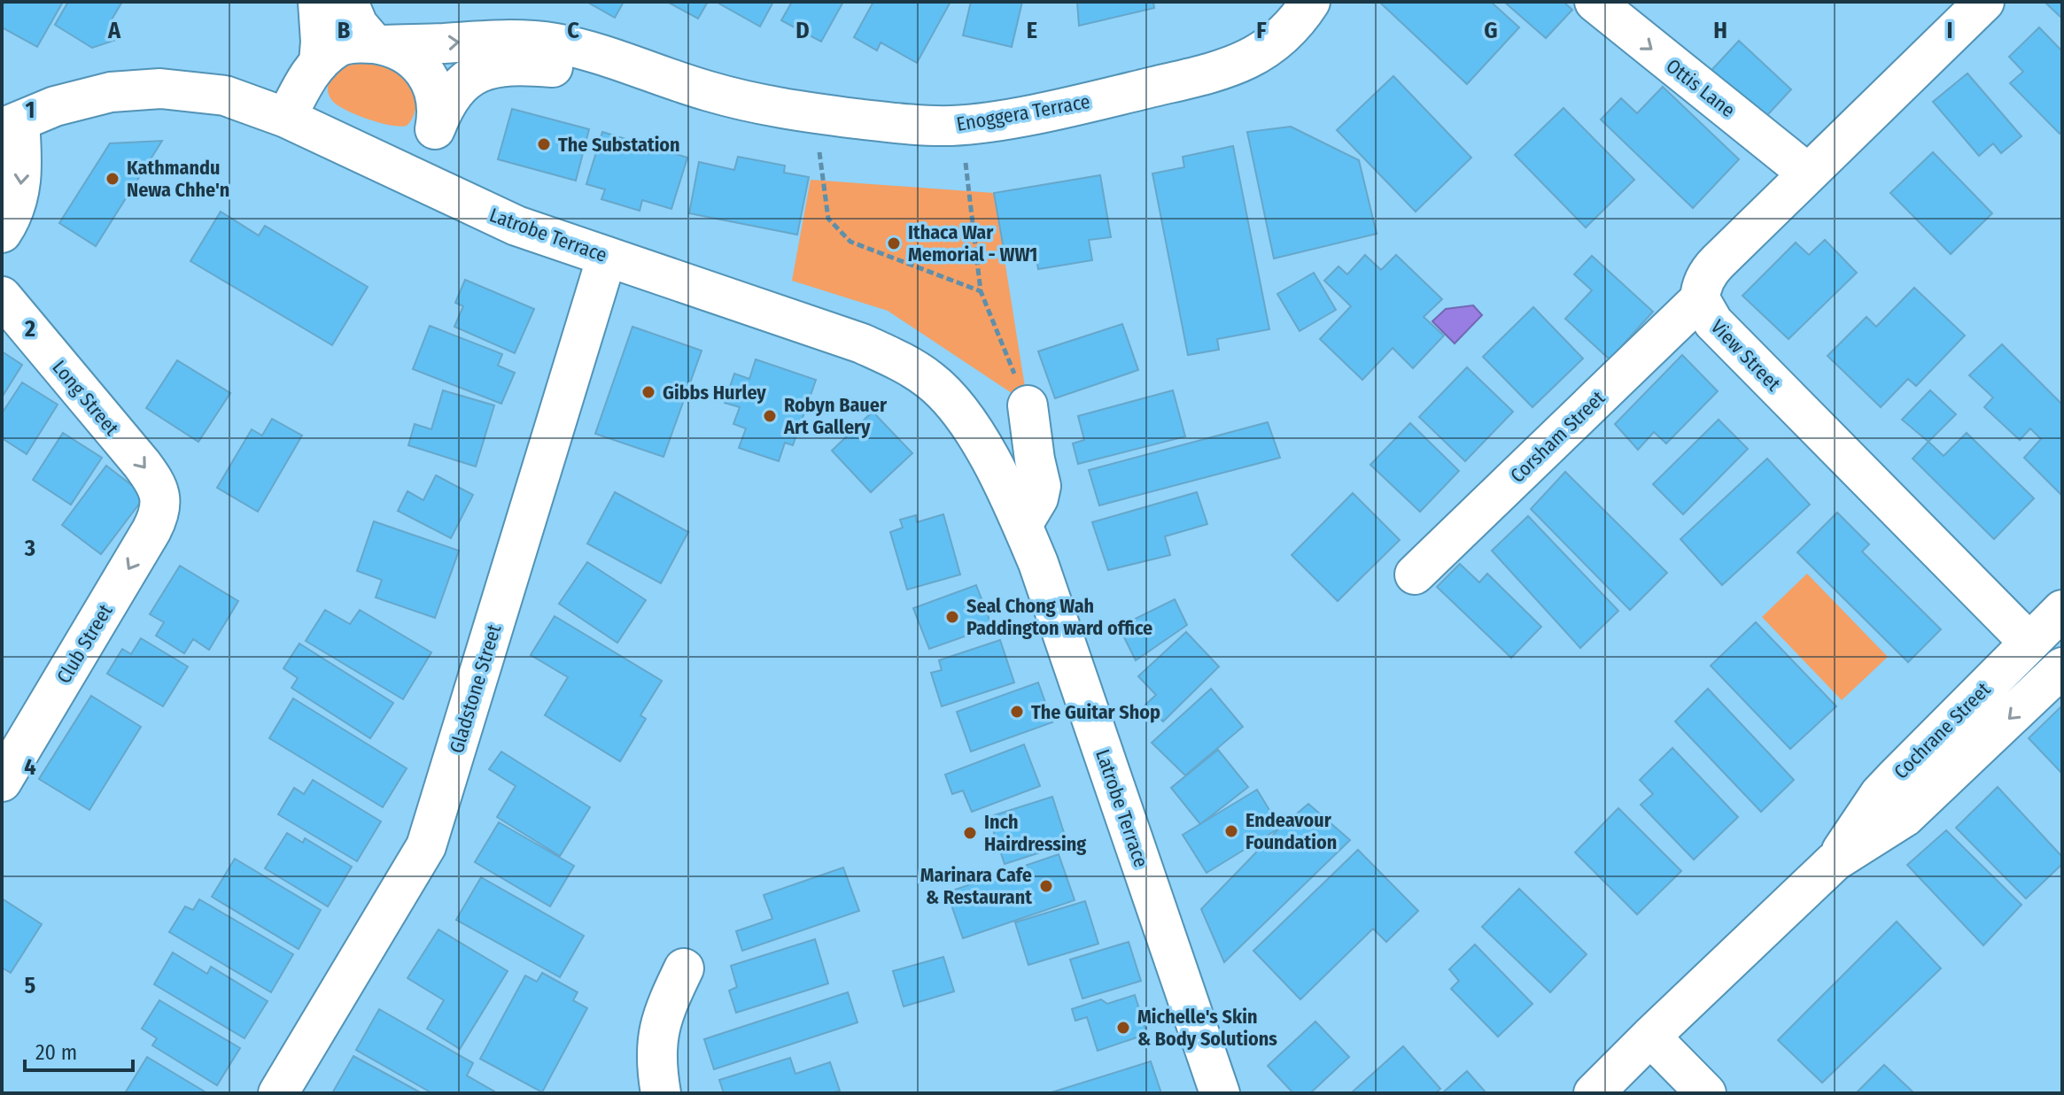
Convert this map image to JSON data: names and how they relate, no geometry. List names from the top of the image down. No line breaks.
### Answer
{"streets":{"street":["Ottis Lane","Enoggera Terrace","Latrobe Terrace","View Street","Long Street","Corsham Street","Club Street","Gladstone Street","Cochrane Street"]},"crossings":[["Ottis Lane","View Street"],["Enoggera Terrace","Latrobe Terrace"],["Latrobe Terrace","Gladstone Street"],["View Street","Corsham Street"],["View Street","Cochrane Street"],["Long Street","Club Street"]],"one_way":["Ottis Lane","Long Street","Club Street"],"places":["The Substation","Kathmandu Newa Chhe'n","Ithaca War Memorial - WW1","Gibbs Hurley","Robyn Bauer Art Gallery","Seal Chong Wah Paddington ward office","The Guitar Shop","Endeavour Foundation","Inch Hairdressing","Marinara Cafe & Restaurant","Michelle's Skin & Body Solutions"],"scale_bar":"20 m","grid":{"columns":["A","B","C","D","E","F","G","H","I"],"rows":["1","2","3","4","5"]}}
